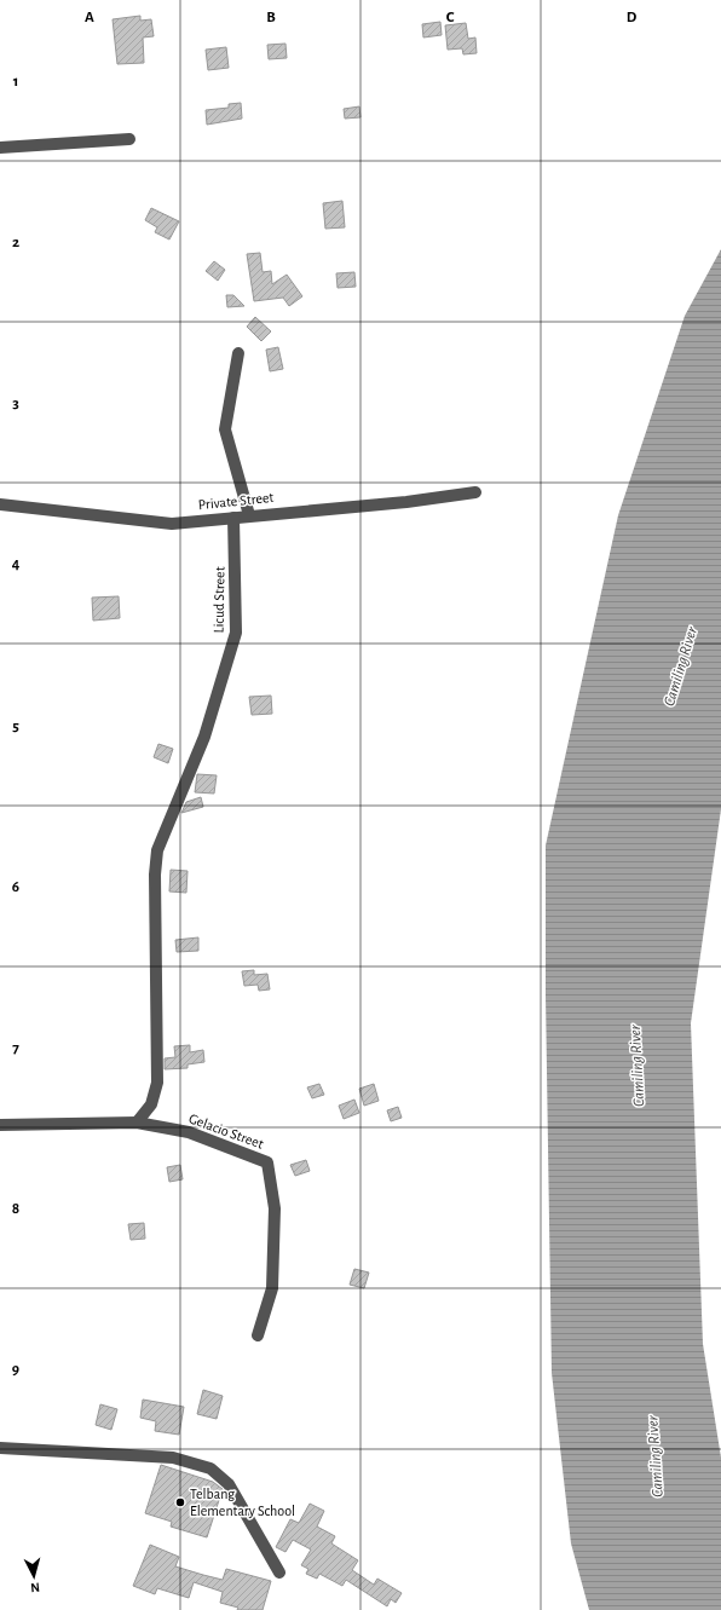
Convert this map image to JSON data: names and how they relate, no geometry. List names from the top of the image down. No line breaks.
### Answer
{"streets":{"street":["Private Street","Licud Street","Gelacio Street"]},"crossings":[["Private Street","Licud Street"],["Licud Street","Gelacio Street"]],"water":["Camiling River"],"places":["Telbang Elementary School"],"north":"bottom","grid":{"columns":["A","B","C","D"],"rows":["1","2","3","4","5","6","7","8","9"]}}
